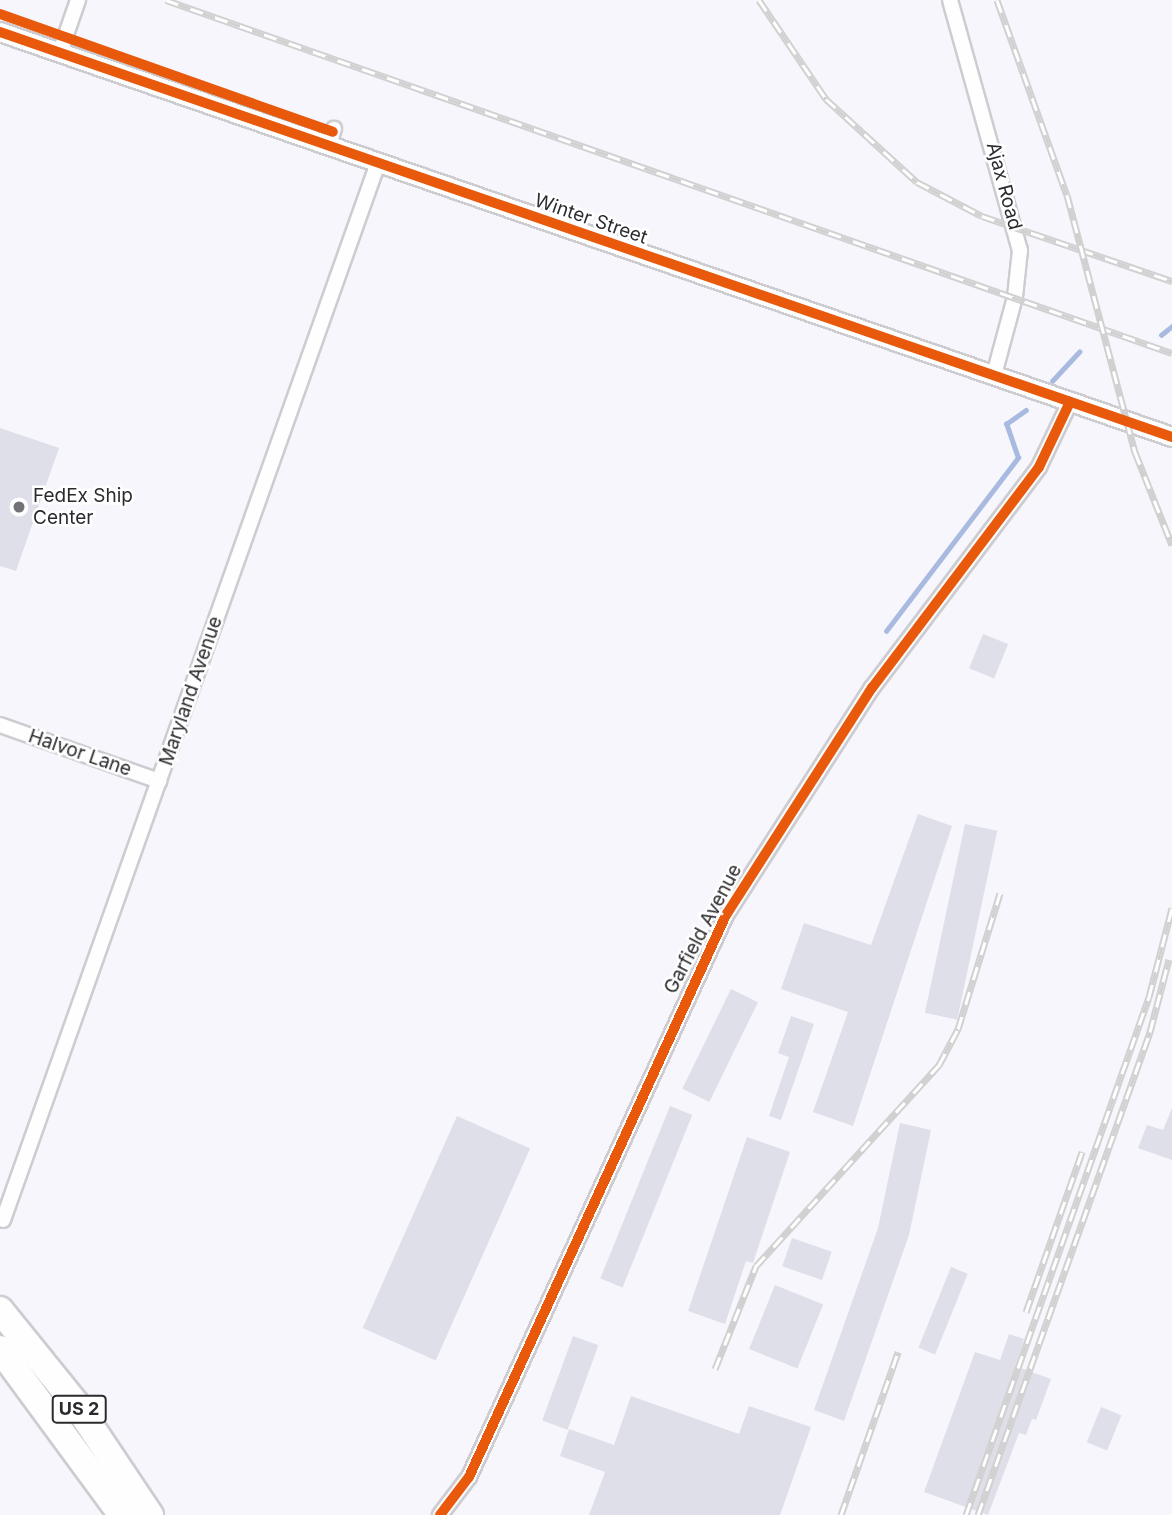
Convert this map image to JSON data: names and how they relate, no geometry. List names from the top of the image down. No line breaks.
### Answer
{"streets":{"highway":["US 2"],"street":["Ajax Road","Winter Street","Maryland Avenue","Halvor Lane","Garfield Avenue"]},"crossings":[["Ajax Road","Winter Street"],["Winter Street","Maryland Avenue"],["Winter Street","Garfield Avenue"],["Maryland Avenue","Halvor Lane"]],"places":["FedEx Ship Center"]}
